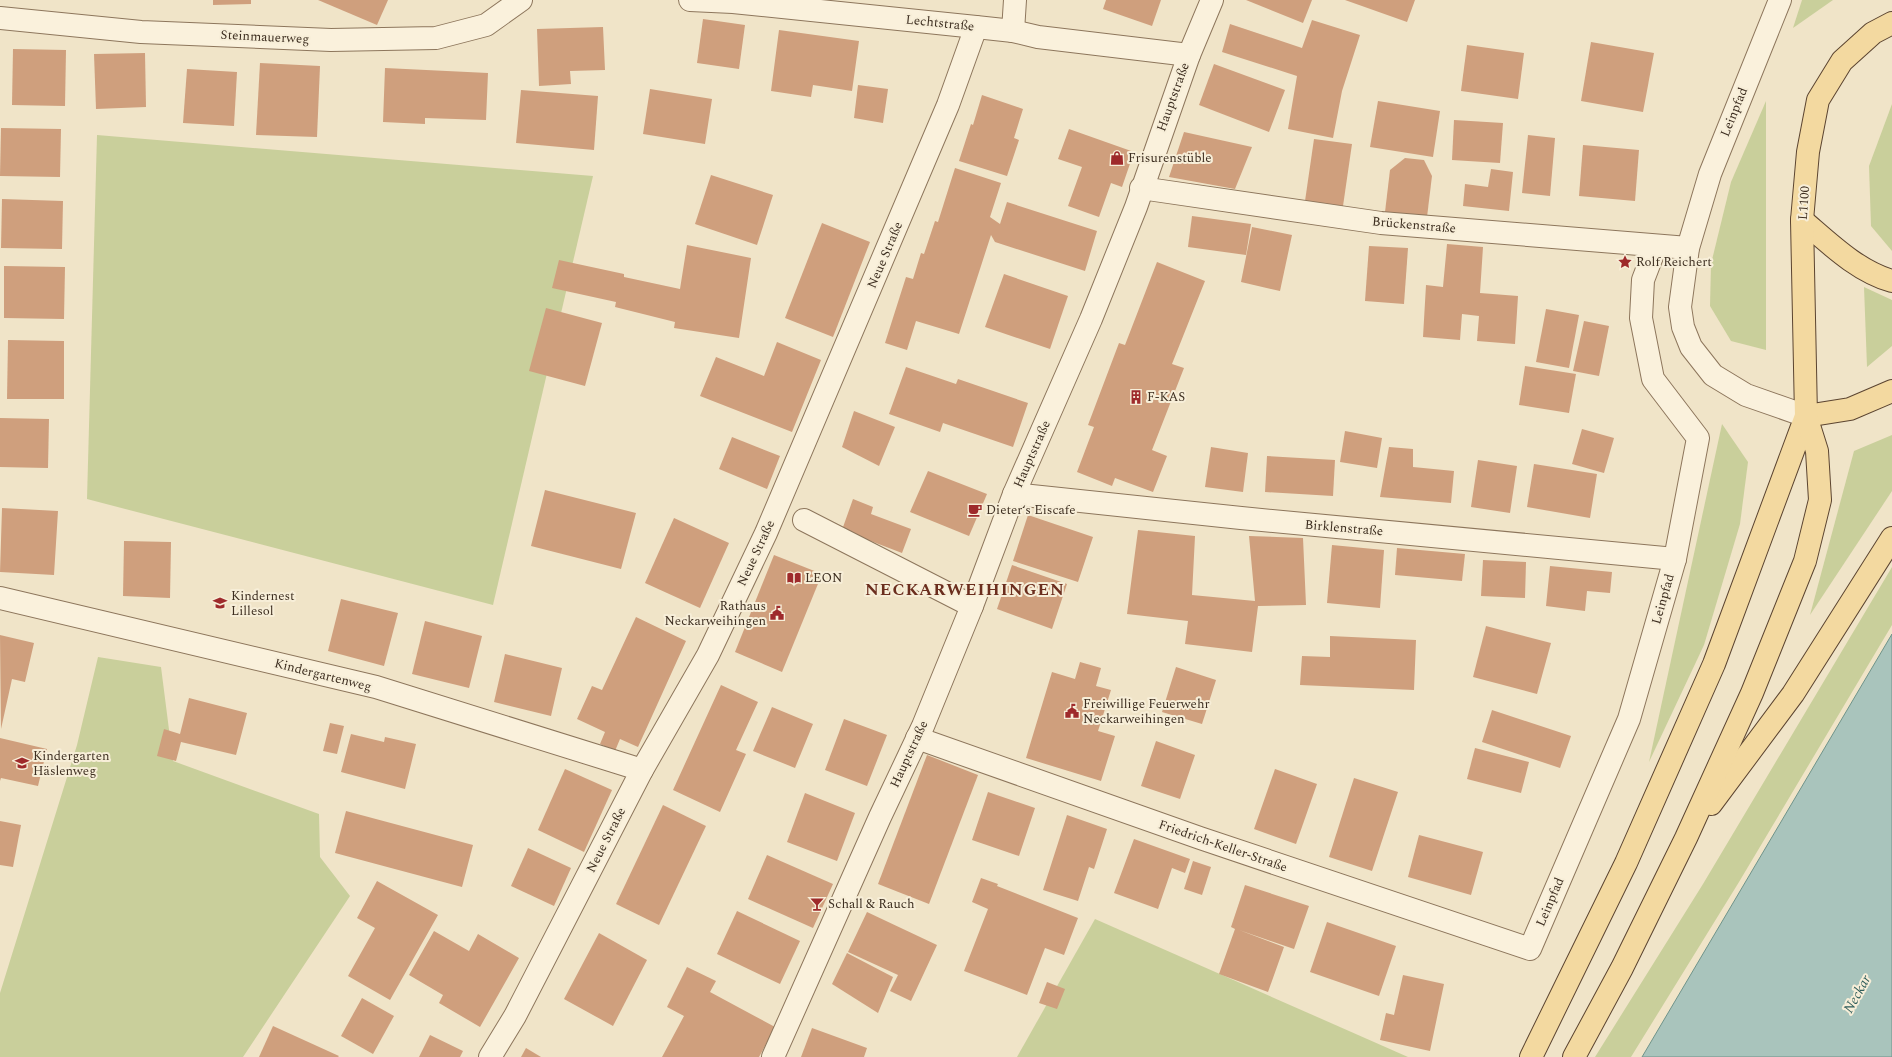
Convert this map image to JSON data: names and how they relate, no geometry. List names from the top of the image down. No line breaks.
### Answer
{"streets":{"main road":["L1100"],"street":["Lechtstraße","Steinmauerweg","Hauptstraße","Leinpfad","Brückenstraße","Neue Straße","Birklenstraße","Kindergartenweg","Friedrich-Keller-Straße"]},"crossings":[["Lechtstraße","Hauptstraße"],["Lechtstraße","Neue Straße"],["Hauptstraße","Brückenstraße"],["Hauptstraße","Birklenstraße"],["Hauptstraße","Friedrich-Keller-Straße"],["Leinpfad","L1100"],["Leinpfad","Brückenstraße"],["Leinpfad","Birklenstraße"],["Leinpfad","Friedrich-Keller-Straße"],["Neue Straße","Kindergartenweg"]],"districts":["NECKARWEIHINGEN"],"water":["Neckar"],"places":{"shop":["Frisurenstüble"],"place":["Rolf Reichert"],"building":["F-KAS"],"cafe":["Dieter‘s Eiscafe"],"library":["LEON"],"school or university":["Kindernest Lillesol","Kindergarten Häslenweg"],"public building":["Rathaus Neckarweihingen","Freiwillige Feuerwehr Neckarweihingen"],"bar":["Schall & Rauch"]}}
